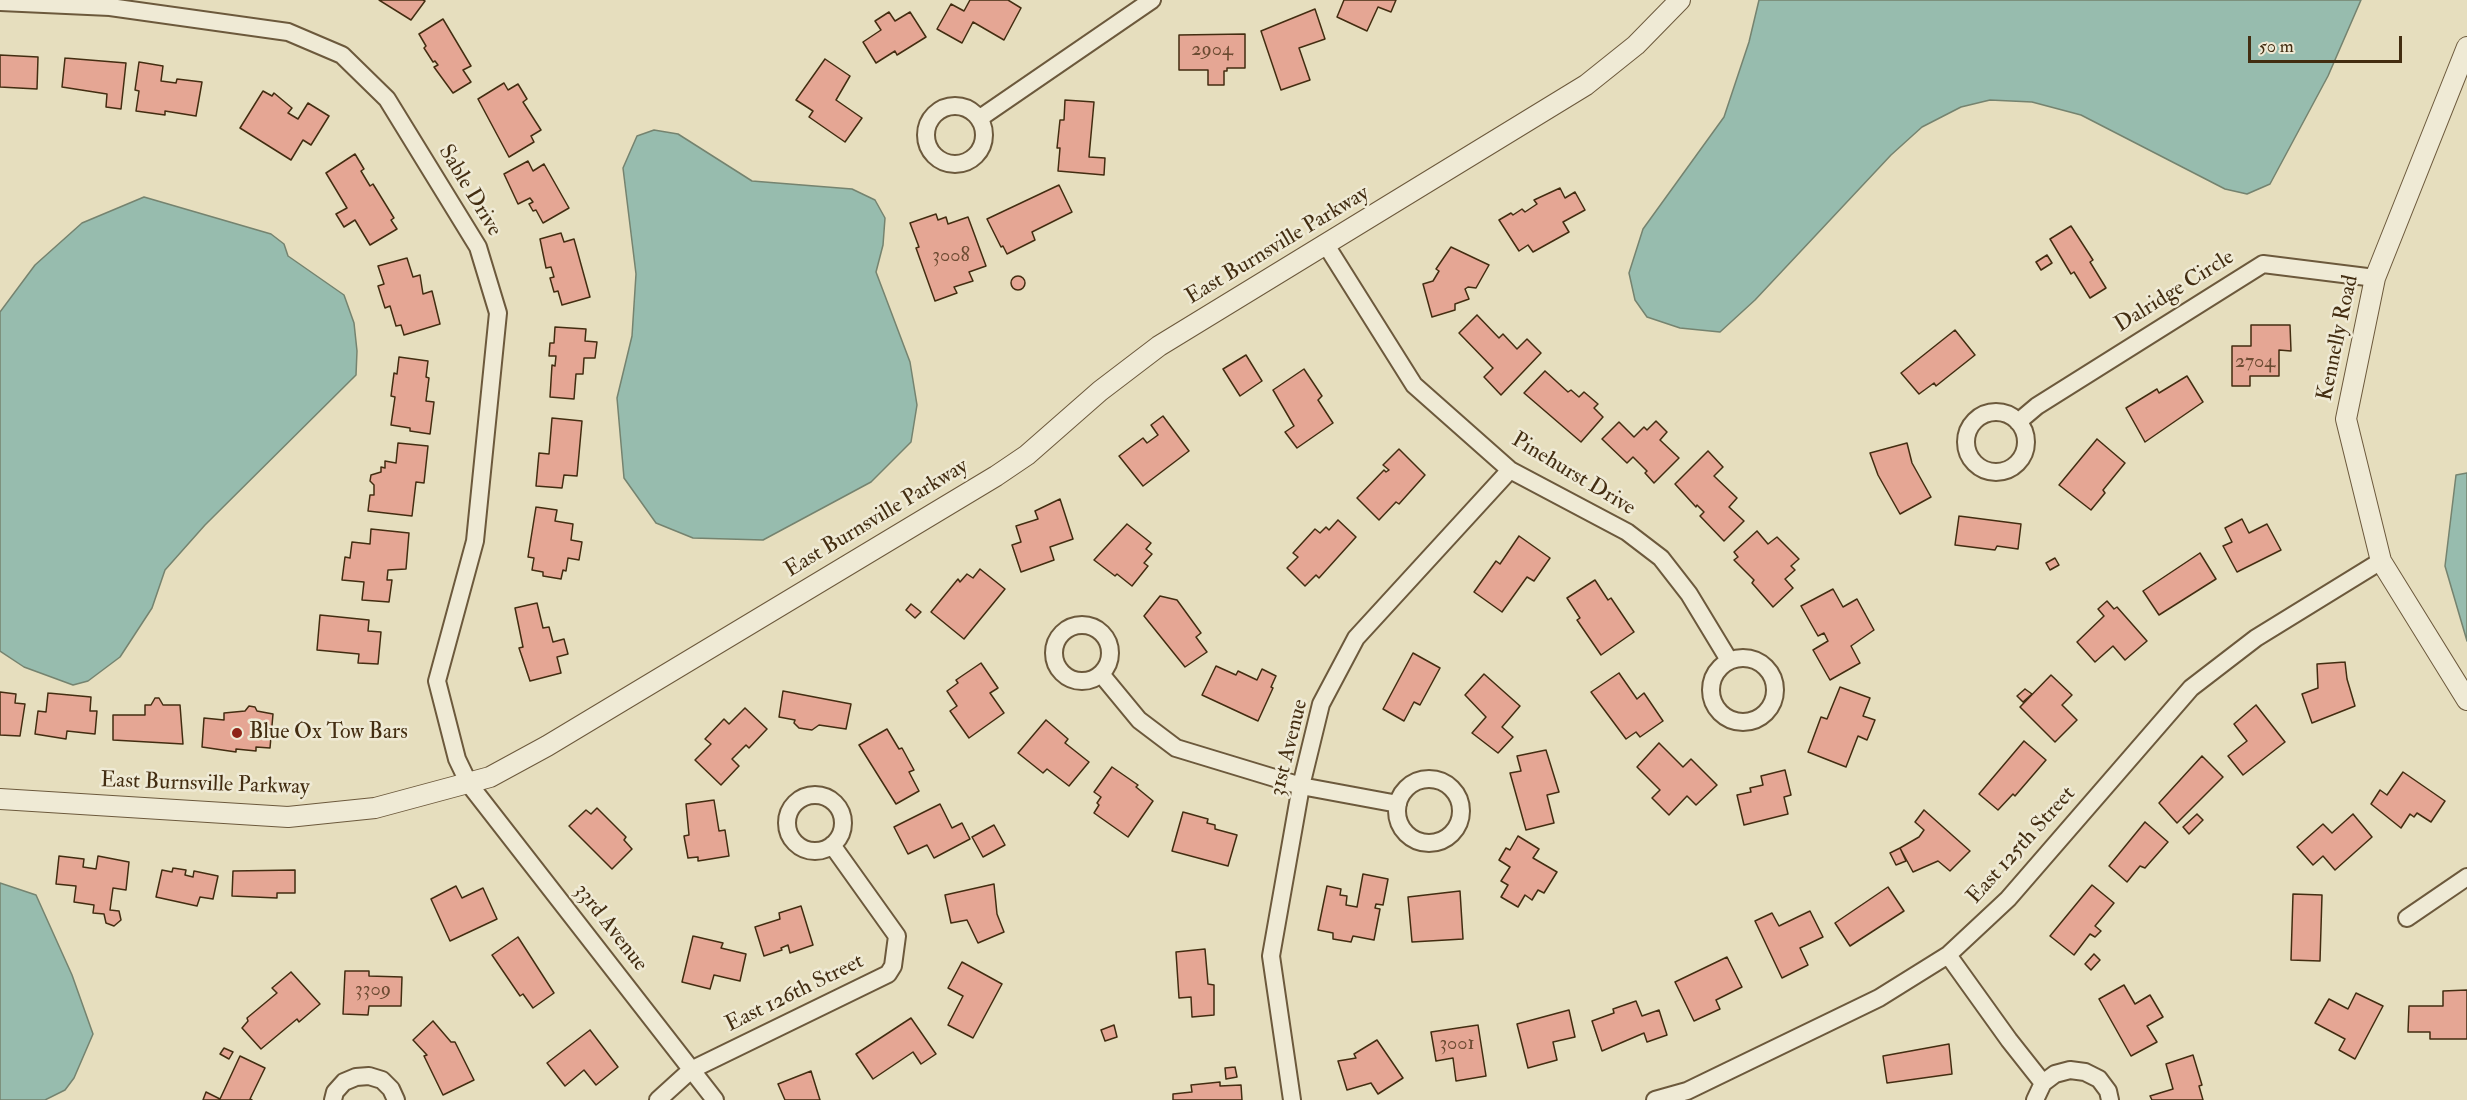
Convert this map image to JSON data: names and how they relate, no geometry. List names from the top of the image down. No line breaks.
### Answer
{"streets":{"street":["Sable Drive","East Burnsville Parkway","Dalridge Circle","Kennelly Road","Pinehurst Drive","31st Avenue","East 125th Street","33rd Avenue","East 126th Street"]},"crossings":[["Sable Drive","East Burnsville Parkway"],["Sable Drive","33rd Avenue"],["East Burnsville Parkway","Pinehurst Drive"],["East Burnsville Parkway","33rd Avenue"],["Dalridge Circle","Kennelly Road"],["Kennelly Road","East 125th Street"],["Pinehurst Drive","31st Avenue"],["33rd Avenue","East 126th Street"]],"places":["Blue Ox Tow Bars"],"house_numbers":["2904","3008","2704","3309","3001"],"scale_bar":"50 m"}
